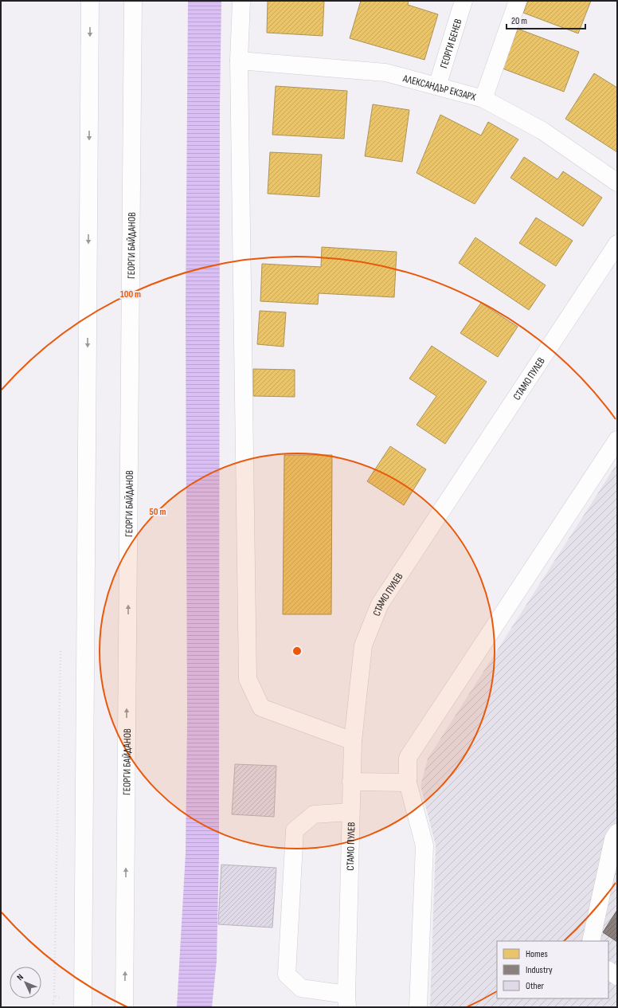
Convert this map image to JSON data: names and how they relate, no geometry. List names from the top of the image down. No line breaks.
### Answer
{"streets":{"street":["ГЕОРГИ БЕНЕВ","АЛЕКСАНДЪР ЕКЗАРХ","ГЕОРГИ БАЙДАНОВ","СТАМО ПУЛЕВ"]},"crossings":[["ГЕОРГИ БЕНЕВ","АЛЕКСАНДЪР ЕКЗАРХ"]],"legend":["Homes","Industry","Other"],"scale_bar":"20 m","north":"top left","rings":["100 m","50 m"]}
